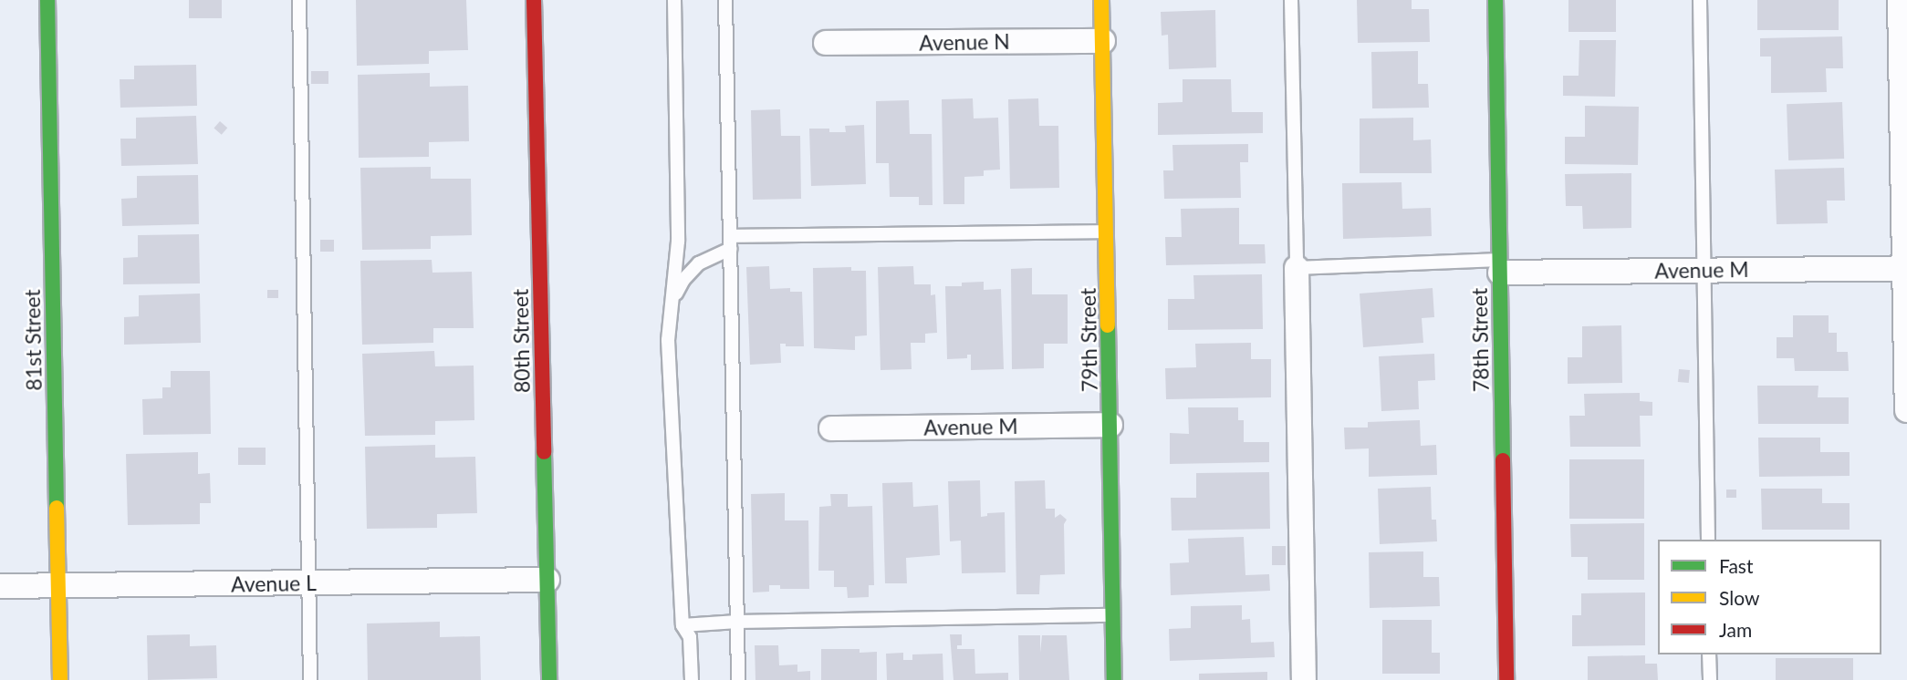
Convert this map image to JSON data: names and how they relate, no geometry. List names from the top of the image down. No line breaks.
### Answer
{"streets":{"street":["Avenue N","Avenue M","81st Street","79th Street","78th Street","80th Street","Avenue L"]},"crossings":[["Avenue N","79th Street"],["Avenue M","79th Street"],["Avenue M","78th Street"],["81st Street","Avenue L"],["80th Street","Avenue L"]],"legend":["Fast","Slow","Jam"]}
